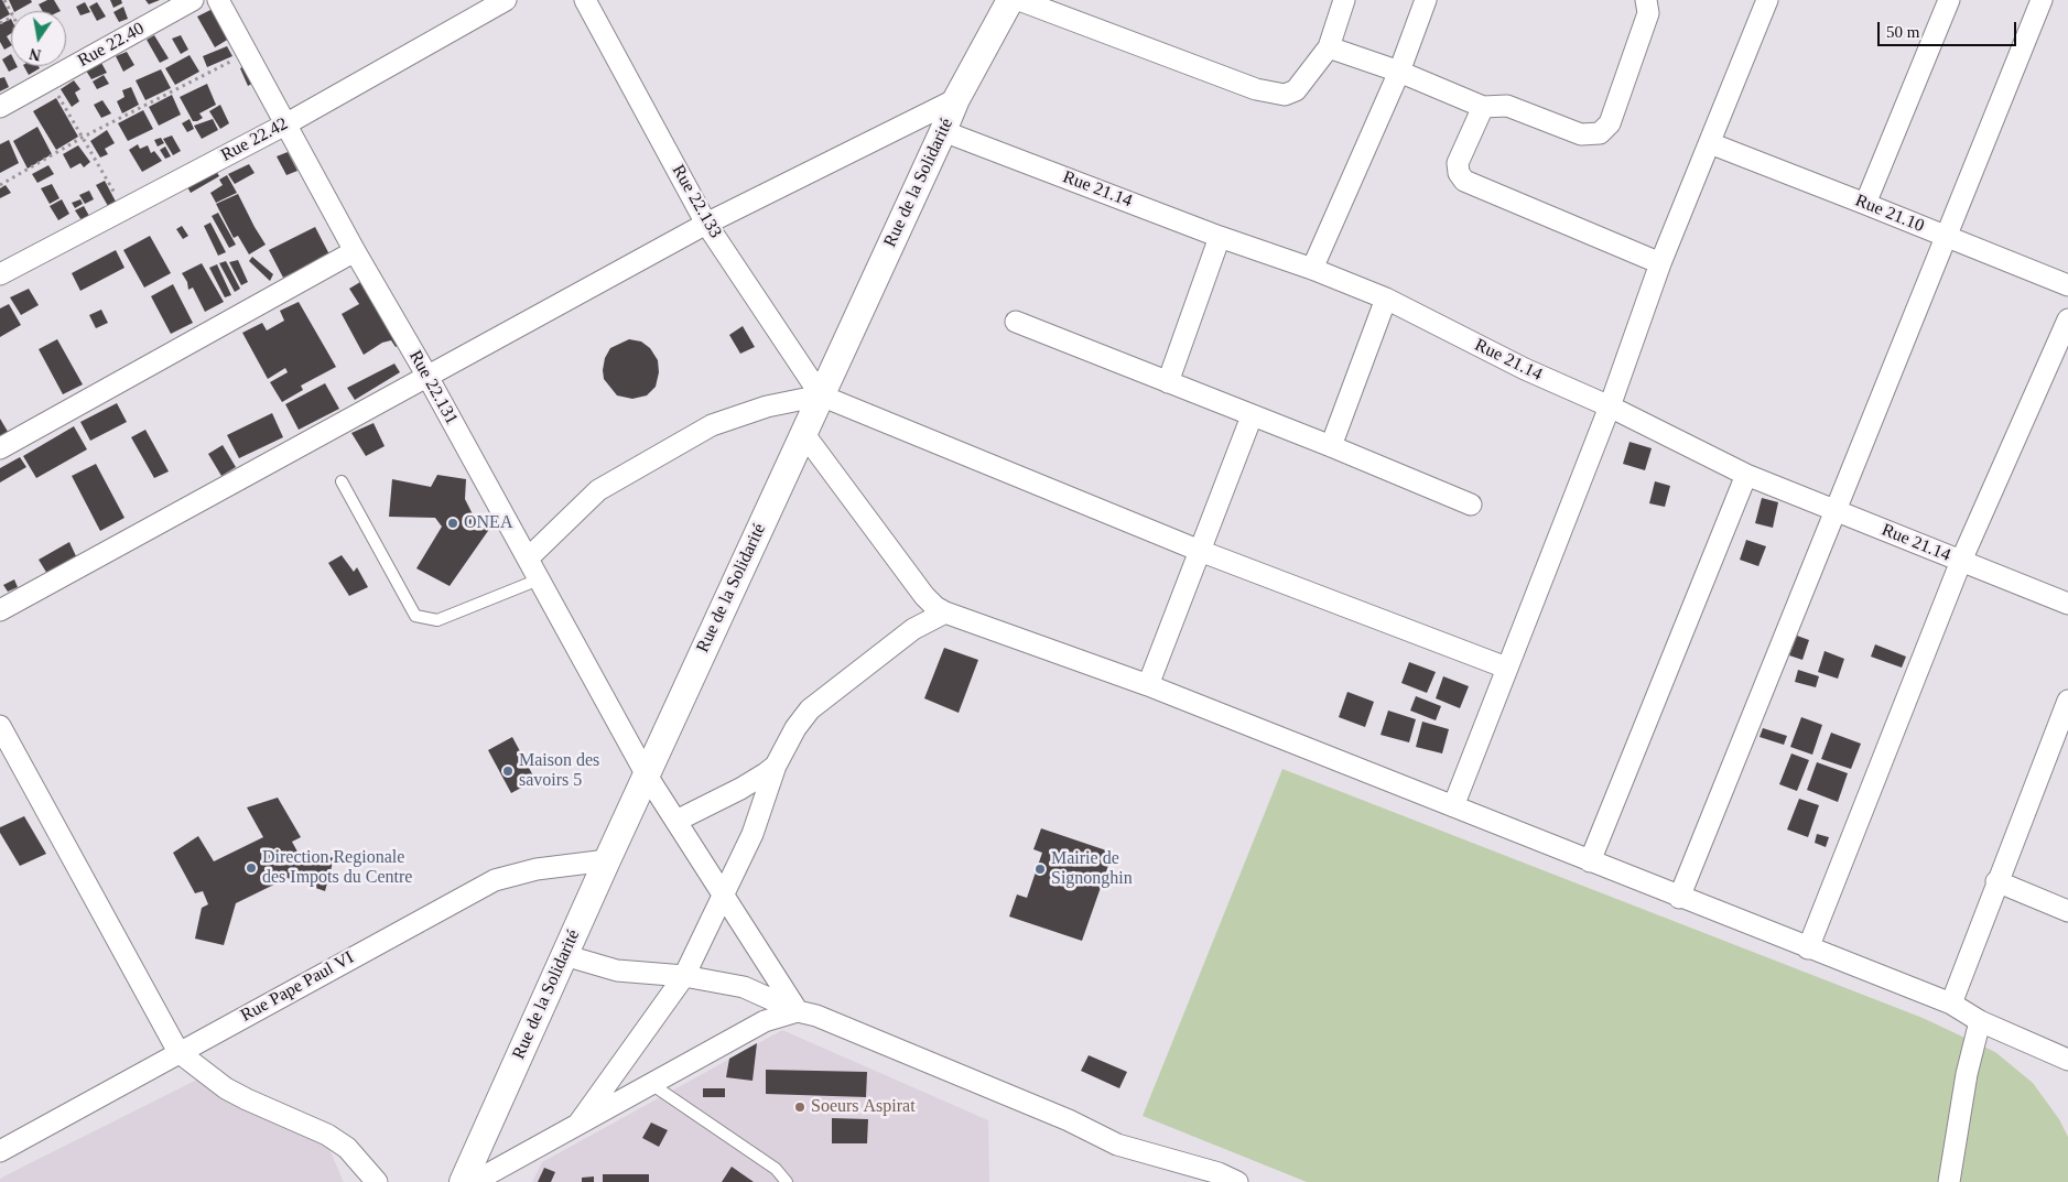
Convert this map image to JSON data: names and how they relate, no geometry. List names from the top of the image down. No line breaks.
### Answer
{"streets":{"street":["Rue 22.40","Rue 22.42","Rue de la Solidarité","Rue 21.14","Rue 22.133","Rue 21.10","Rue 22.131","Rue Pape Paul VI"]},"crossings":[["Rue 22.42","Rue 22.131"],["Rue de la Solidarité","Rue 21.14"],["Rue de la Solidarité","Rue 22.133"],["Rue de la Solidarité","Rue 22.131"],["Rue de la Solidarité","Rue Pape Paul VI"]],"places":["ONEA","Maison des savoirs 5","Direction Regionale des Impots du Centre","Mairie de Signonghin","Soeurs Aspirat"],"scale_bar":"50 m","north":"bottom"}
